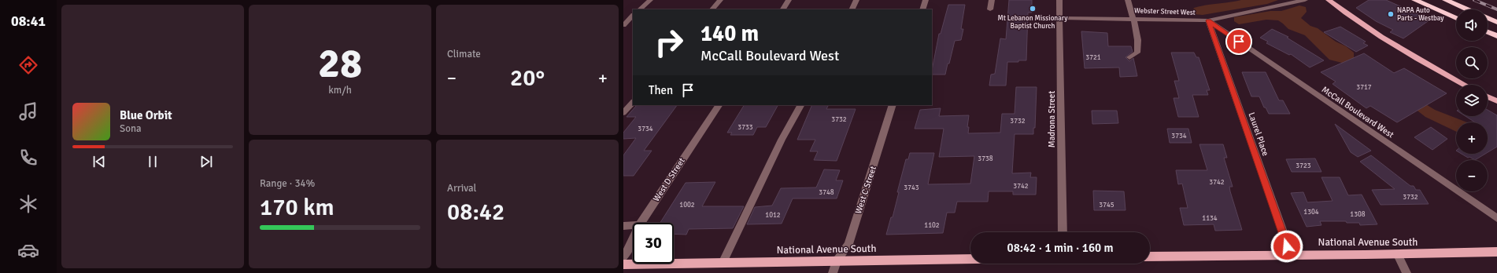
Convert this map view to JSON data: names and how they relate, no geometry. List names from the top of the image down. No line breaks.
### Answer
{"streets":{"main road":["National Avenue South"],"street":["Webster Street West","McCall Boulevard West","Madrona Street","Laurel Place","West D Street","West C Street"]},"crossings":[["Webster Street West","McCall Boulevard West"],["Webster Street West","Madrona Street"],["Webster Street West","Laurel Place"],["McCall Boulevard West","Laurel Place"],["Laurel Place","National Avenue South"],["West C Street","National Avenue South"]],"places":["Mt Lebanon Missionary Baptist Church","NAPA Auto Parts - Westbay"],"house_numbers":["3721","3717","3732","3732","3733","3734","3734","3738","3723","3742","3742","3743","3748","3732","1002","3745","1304","1308","1012","1134","1102"],"page":{"tabs":"08:41","tile":[["28","km/h"],"Climate",["Range · 34%","170 km"],["Arrival","08:42"]],"map_buttons":["+","−"],"turn":["140 m","McCall Boulevard West"],"heat":["−","20°","+"],"then":"Then","song":["Blue Orbit","Sona"],"limit":"30","trip":"08:42 · 1 min · 160 m"}}
